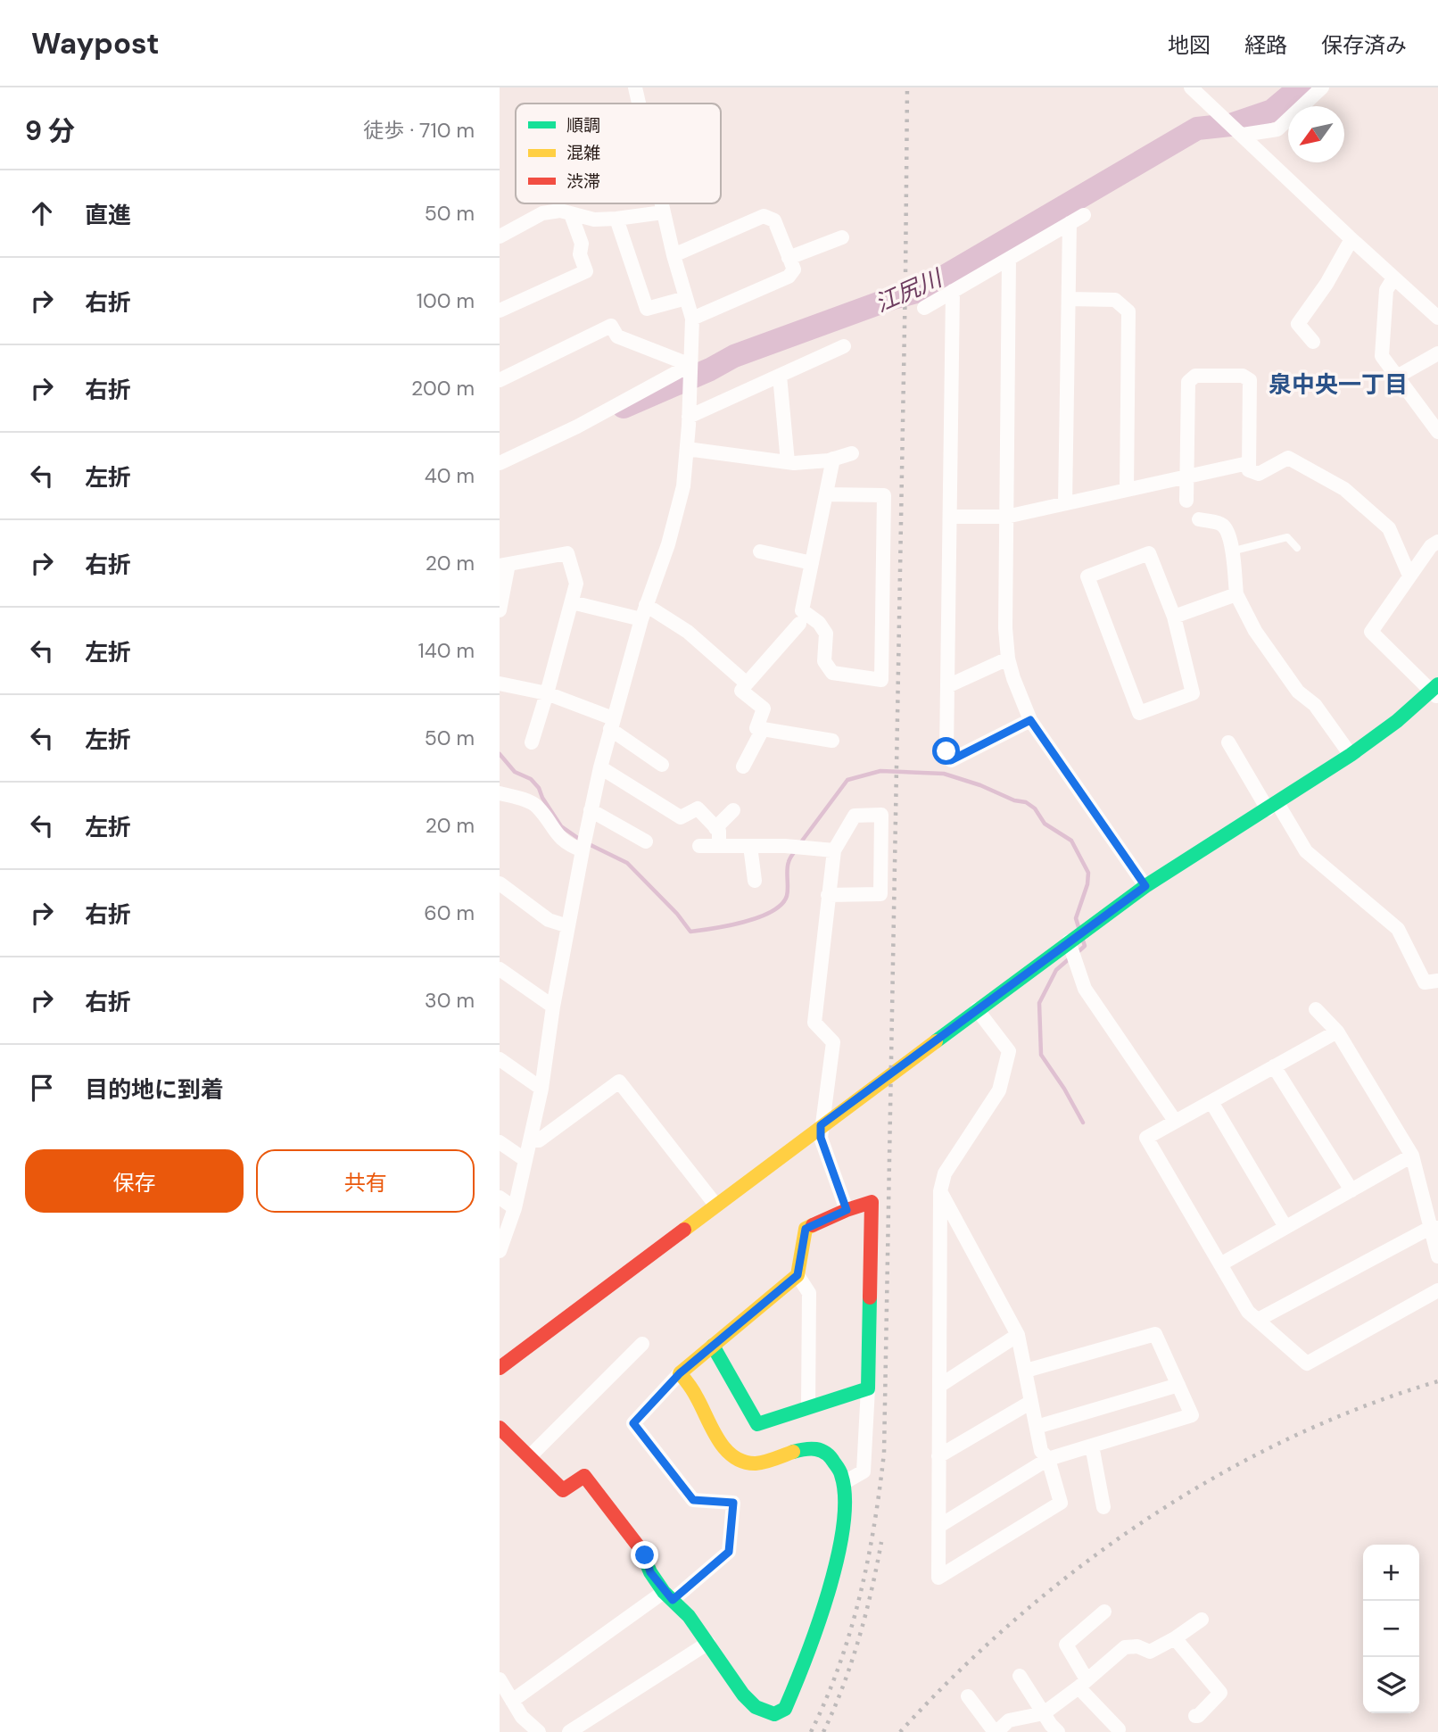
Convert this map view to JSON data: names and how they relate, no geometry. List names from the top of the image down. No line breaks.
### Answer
{"districts":["泉中央一丁目"],"water":["江尻川"],"legend":["順調","混雑","渋滞"],"north":"bottom left","page":{"header":"Waypost","nav":["地図","経路","保存済み"],"heading":["9 分","徒歩 · 710 m"],"list":[["直進","50 m"],["右折","100 m"],["右折","200 m"],["左折","40 m"],["右折","20 m"],["左折","140 m"],["左折","50 m"],["左折","20 m"],["右折","60 m"],["右折","30 m"],"目的地に到着"],"buttons":["保存","共有"],"map_buttons":["+","−"]}}
